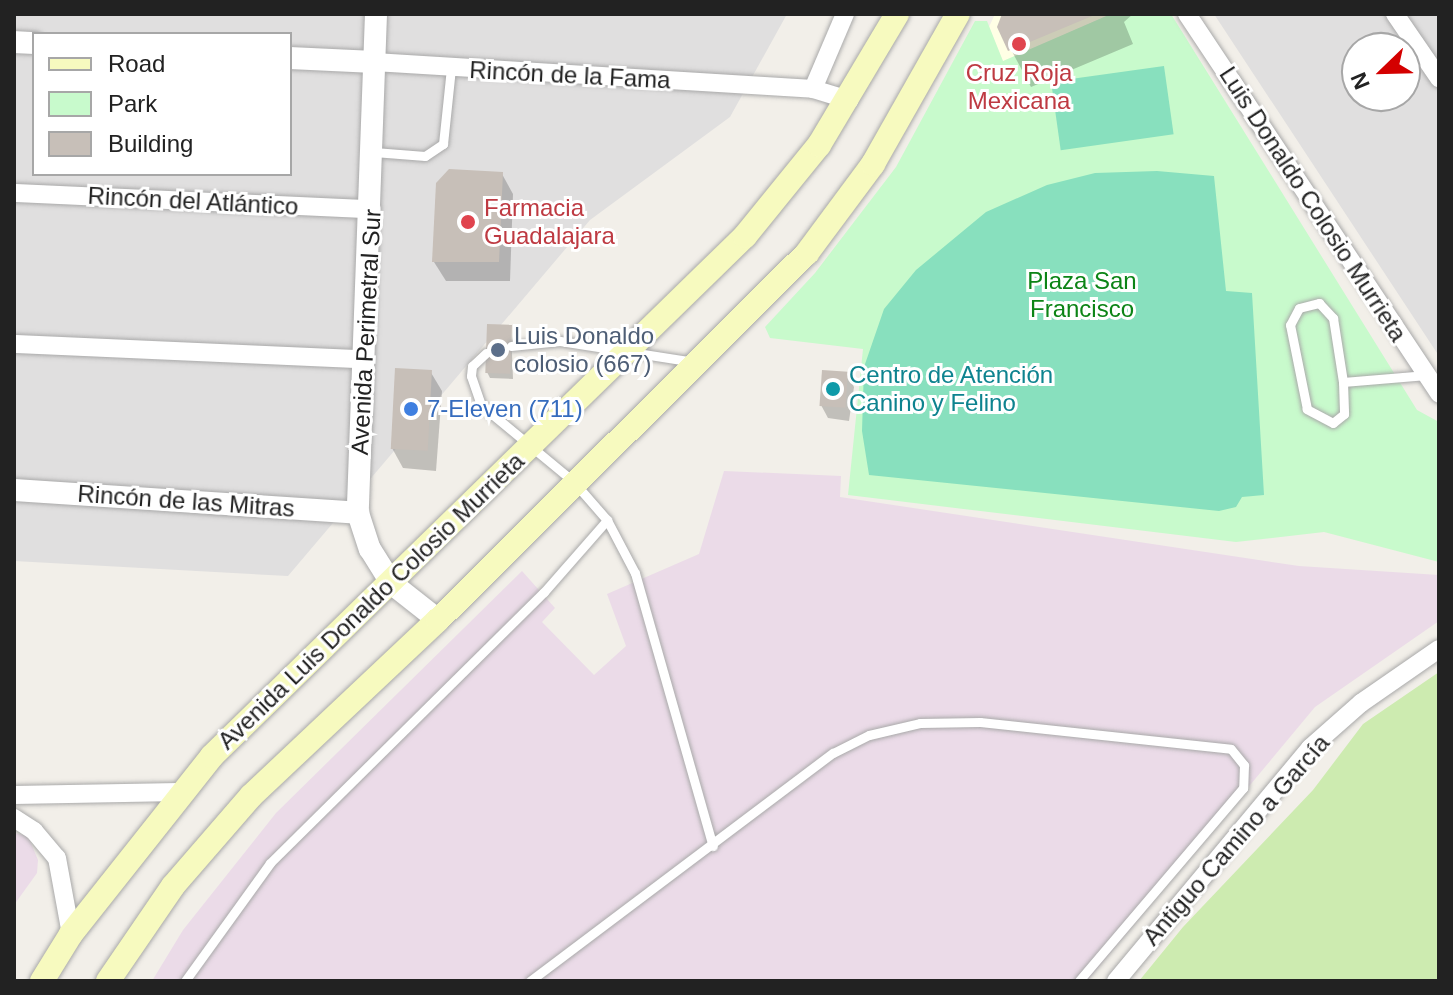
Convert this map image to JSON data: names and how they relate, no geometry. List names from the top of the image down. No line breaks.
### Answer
{"streets":{"main road":["Avenida Luis Donaldo Colosio Murrieta"],"street":["Rincón de la Fama","Rincón del Atlántico","Luis Donaldo Colosio Murrieta","Avenida Perimetral Sur","Rincón de las Mitras","Antiguo Camino a García"]},"crossings":[["Rincón de la Fama","Avenida Perimetral Sur"],["Rincón de la Fama","Avenida Luis Donaldo Colosio Murrieta"],["Rincón del Atlántico","Avenida Perimetral Sur"],["Avenida Perimetral Sur","Rincón de las Mitras"],["Avenida Perimetral Sur","Avenida Luis Donaldo Colosio Murrieta"]],"parks":["Plaza San Francisco"],"places":["Cruz Roja Mexicana","Farmacia Guadalajara","Luis Donaldo colosio (667)","Centro de Atención Canino y Felino","7-Eleven (711)"],"legend":["Road","Park","Building"],"north":"bottom left"}
